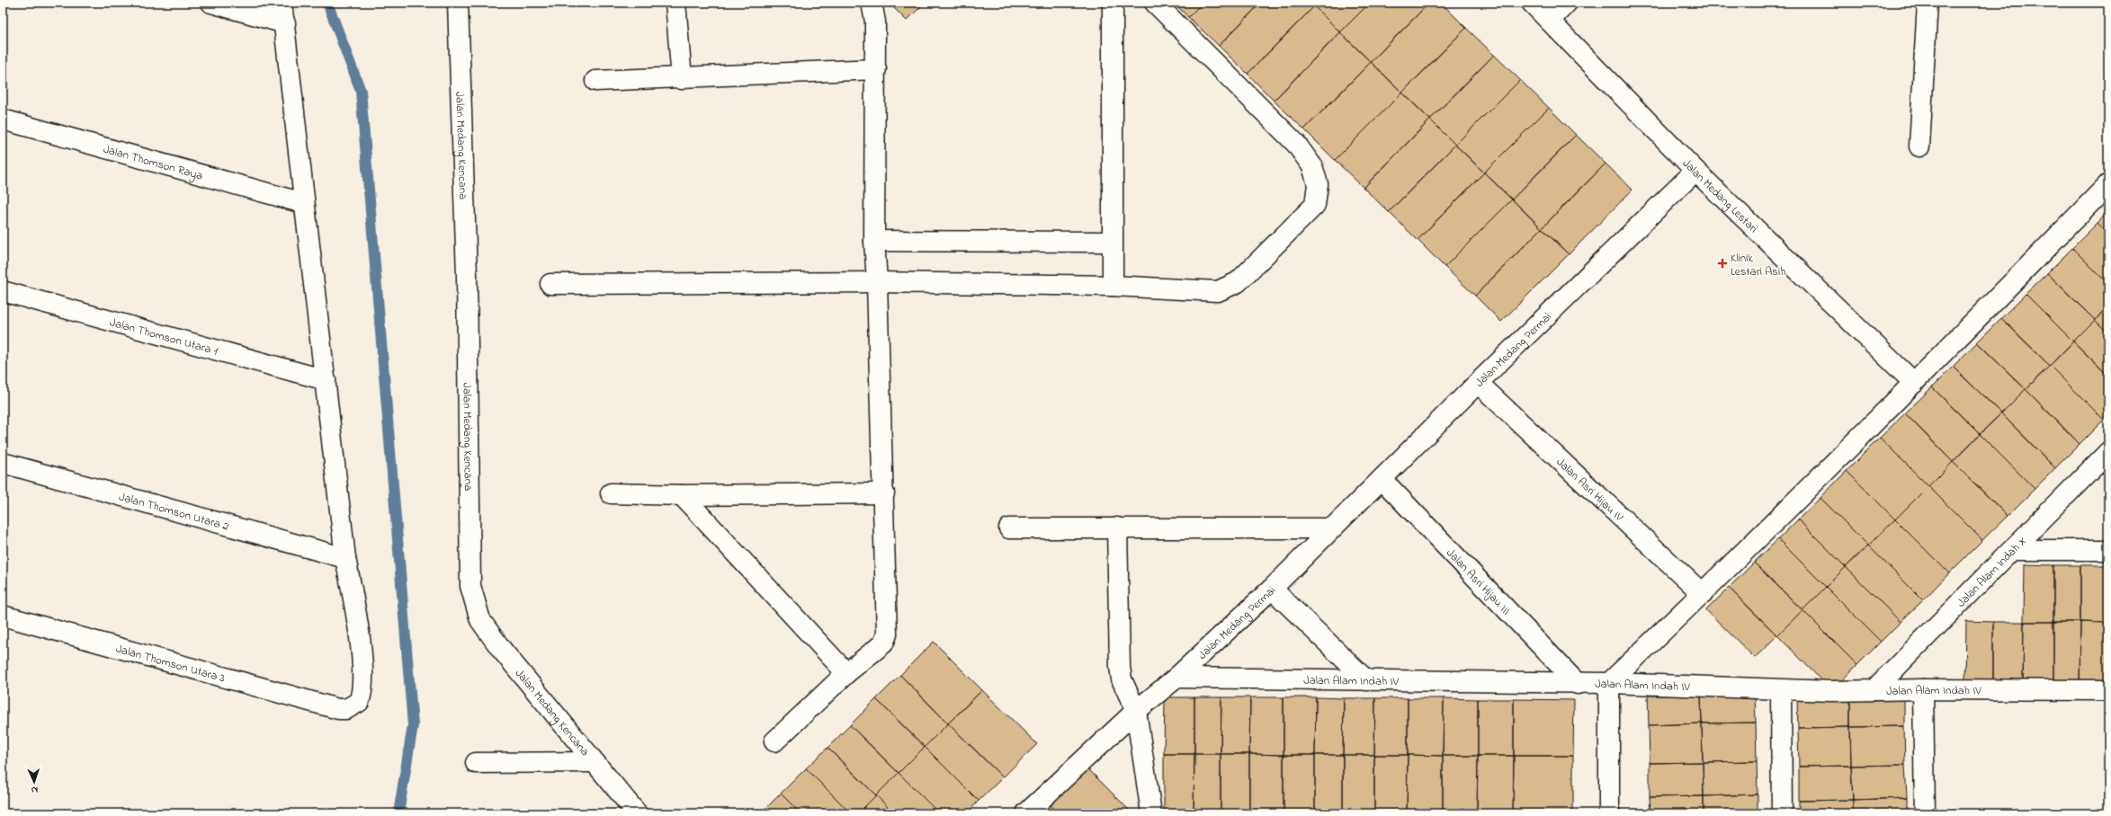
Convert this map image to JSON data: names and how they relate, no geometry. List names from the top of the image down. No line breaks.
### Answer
{"streets":{"street":["Jalan Medang Kencana","Jalan Thomson Raya","Jalan Medang Lestari","Jalan Thomson Utara 1","Jalan Medang Permai","Jalan Asri Hijau IV","Jalan Thomson Utara 2","Jalan Alam Indah X","Jalan Asri Hijau III","Jalan Thomson Utara 3","Jalan Alam Indah IV"]},"crossings":[["Jalan Medang Lestari","Jalan Medang Permai"],["Jalan Medang Permai","Jalan Asri Hijau IV"],["Jalan Medang Permai","Jalan Asri Hijau III"],["Jalan Medang Permai","Jalan Alam Indah IV"],["Jalan Thomson Utara 2","Jalan Thomson Utara 3"],["Jalan Alam Indah X","Jalan Alam Indah IV"],["Jalan Asri Hijau III","Jalan Alam Indah IV"]],"places":{"health":["Klinik Lestari Asih"]},"north":"bottom"}
